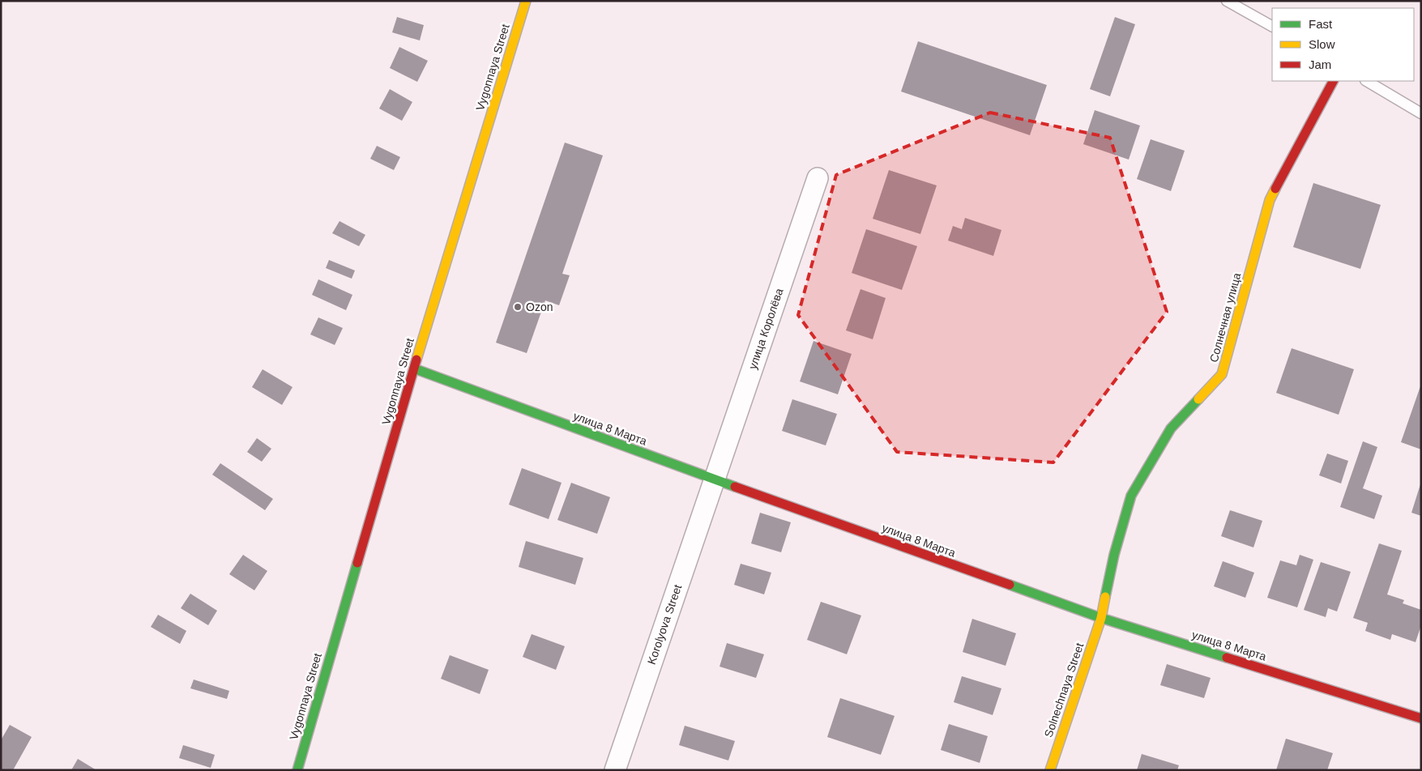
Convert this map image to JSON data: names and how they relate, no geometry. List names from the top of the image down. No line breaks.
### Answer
{"streets":{"street":["Vygonnaya Street","Солнечная улица","улица Королёва","улица 8 Марта","Korolyova Street","Solnechnaya Street"]},"crossings":[["Vygonnaya Street","улица 8 Марта"],["Солнечная улица","улица 8 Марта"],["Солнечная улица","Solnechnaya Street"],["улица Королёва","улица 8 Марта"],["улица Королёва","Korolyova Street"],["улица 8 Марта","Korolyova Street"],["улица 8 Марта","Solnechnaya Street"]],"places":["Ozon"],"legend":["Fast","Slow","Jam"]}
